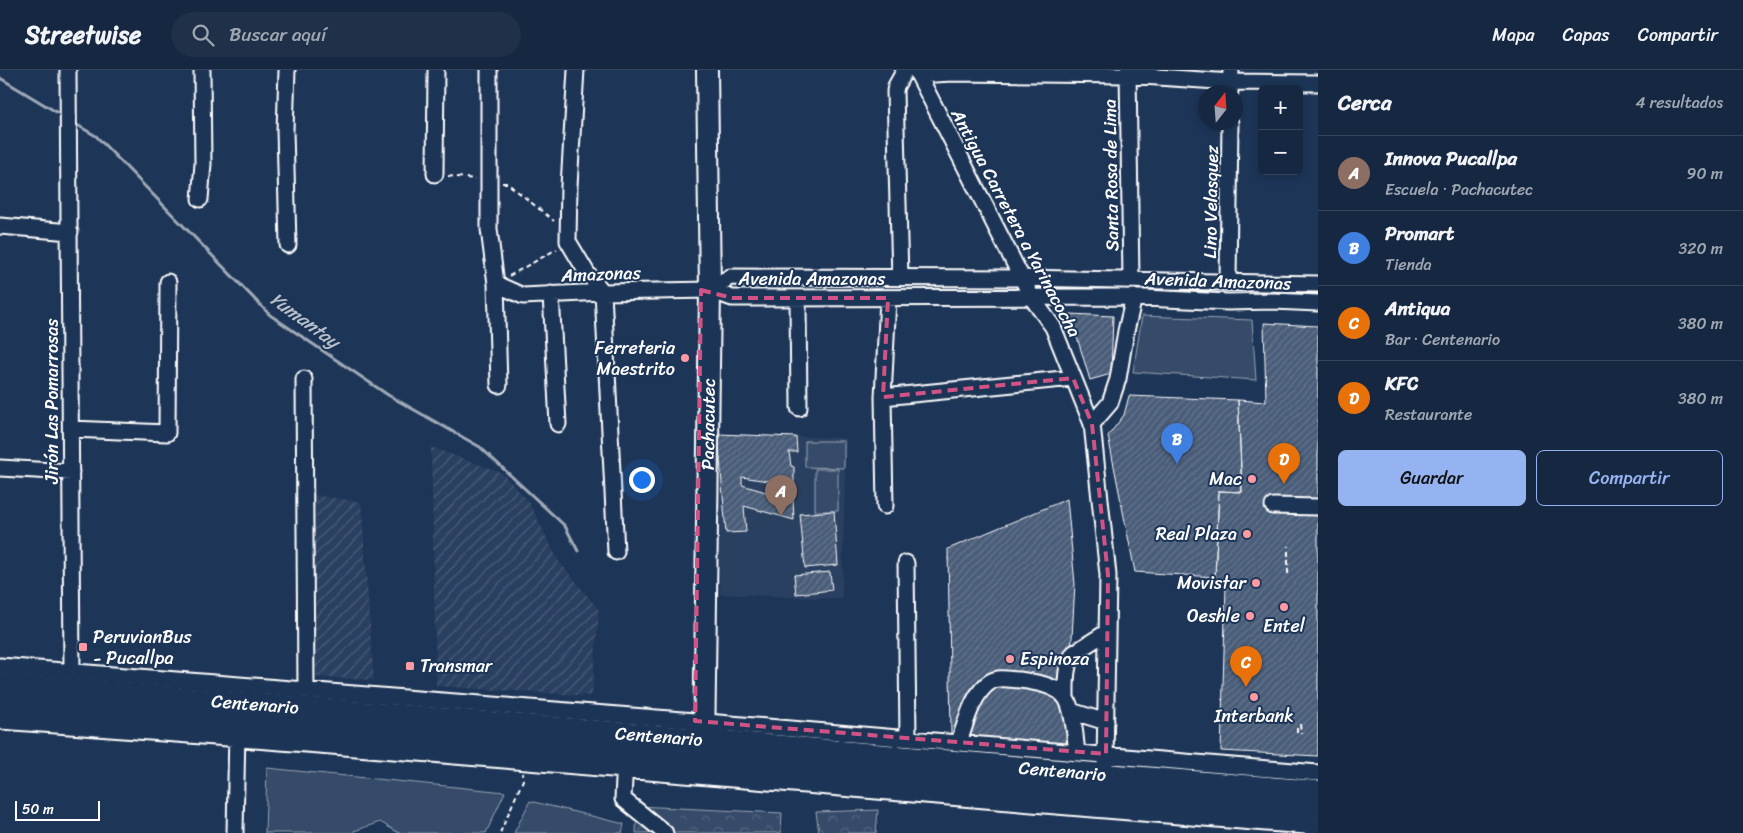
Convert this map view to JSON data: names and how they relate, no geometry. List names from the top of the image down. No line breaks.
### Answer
{"streets":{"highway":["Centenario"],"main road":["Pachacutec"],"street":["Santa Rosa de Lima","Lino Velasquez","Antigua Carretera a Yarinacocha","Amazonas","Avenida Amazonas","Jirón Las Pomarrosas"]},"crossings":[["Santa Rosa de Lima","Avenida Amazonas"],["Lino Velasquez","Avenida Amazonas"],["Antigua Carretera a Yarinacocha","Avenida Amazonas"],["Antigua Carretera a Yarinacocha","Centenario"],["Amazonas","Avenida Amazonas"],["Amazonas","Pachacutec"],["Avenida Amazonas","Pachacutec"],["Pachacutec","Centenario"]],"water":["Yumantay"],"places":{"other":["Ferreteria Maestrito","Mac","Real Plaza","Movistar","Entel","Oeshle","Espinoza","Interbank"],"transit":["PeruvianBus - Pucallpa","Transmar"]},"scale_bar":"50 m","north":"top","page":{"header":"Streetwise","search":"Buscar aquí","nav":["Mapa","Capas","Compartir"],"heading":["Cerca","4 resultados"],"map_buttons":["+","−"],"list":[{"mark":"A","name":"Innova Pucallpa","note":"Escuela · Pachacutec","value":"90 m"},{"mark":"B","name":"Promart","note":"Tienda","value":"320 m"},{"mark":"C","name":"Antiqua","note":"Bar · Centenario","value":"380 m"},{"mark":"D","name":"KFC","note":"Restaurante","value":"380 m"}],"pins":["B","D","A","C"],"buttons":["Guardar","Compartir"],"scale":"50 m"}}
